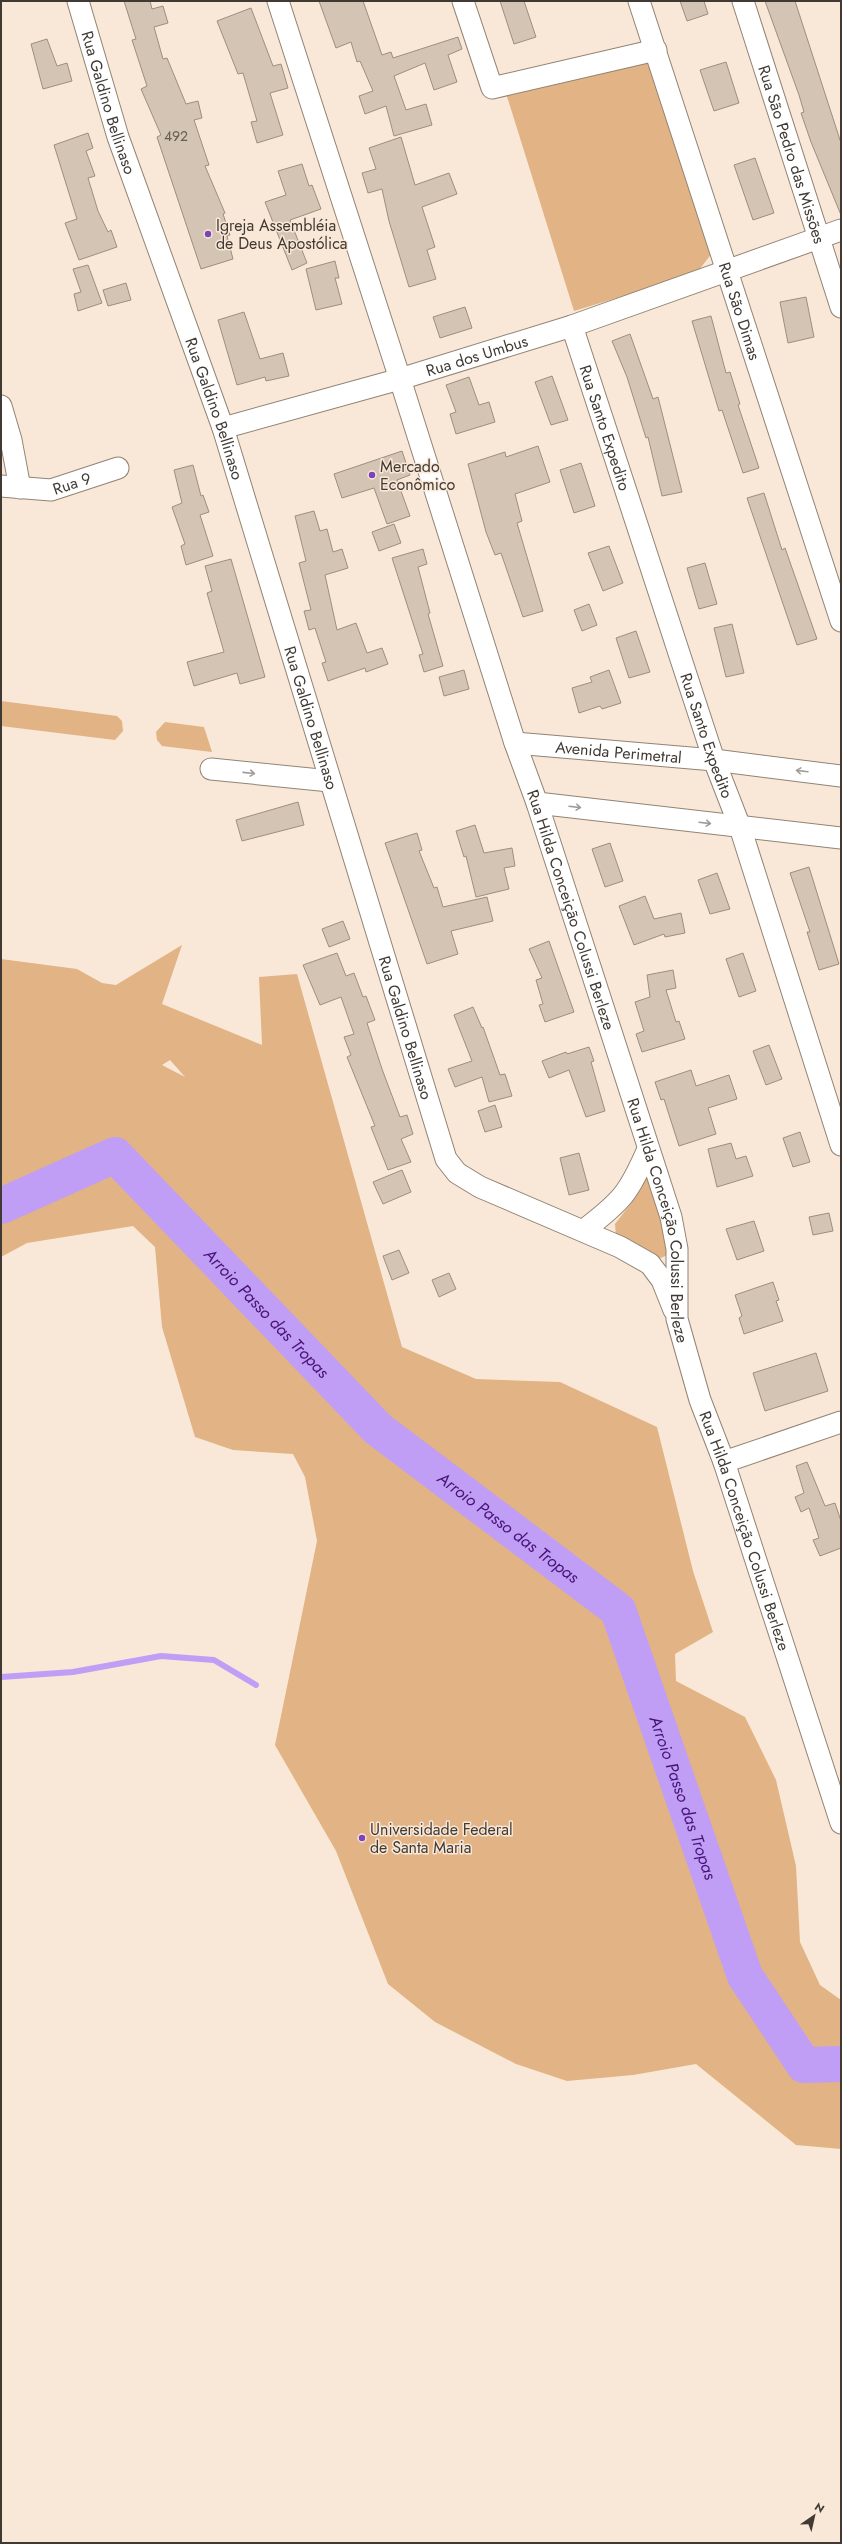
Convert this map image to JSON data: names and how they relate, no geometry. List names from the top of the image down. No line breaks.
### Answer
{"streets":{"street":["Rua Galdino Bellinaso","Rua São Pedro das Missões","Rua São Dimas","Rua dos Umbus","Rua Santo Expedito","Rua 9","Avenida Perimetral","Rua Hilda Conceição Colussi Berleze"]},"crossings":[["Rua Galdino Bellinaso","Rua dos Umbus"],["Rua Galdino Bellinaso","Rua Hilda Conceição Colussi Berleze"],["Rua São Pedro das Missões","Rua dos Umbus"],["Rua São Dimas","Rua dos Umbus"],["Rua dos Umbus","Rua Santo Expedito"],["Rua dos Umbus","Rua Hilda Conceição Colussi Berleze"],["Rua Santo Expedito","Avenida Perimetral"],["Avenida Perimetral","Rua Hilda Conceição Colussi Berleze"]],"water":["Arroio Passo das Tropas"],"places":["Igreja Assembléia de Deus Apostólica","Mercado Econômico","Universidade Federal de Santa Maria"],"house_numbers":["492"],"north":"top right"}
